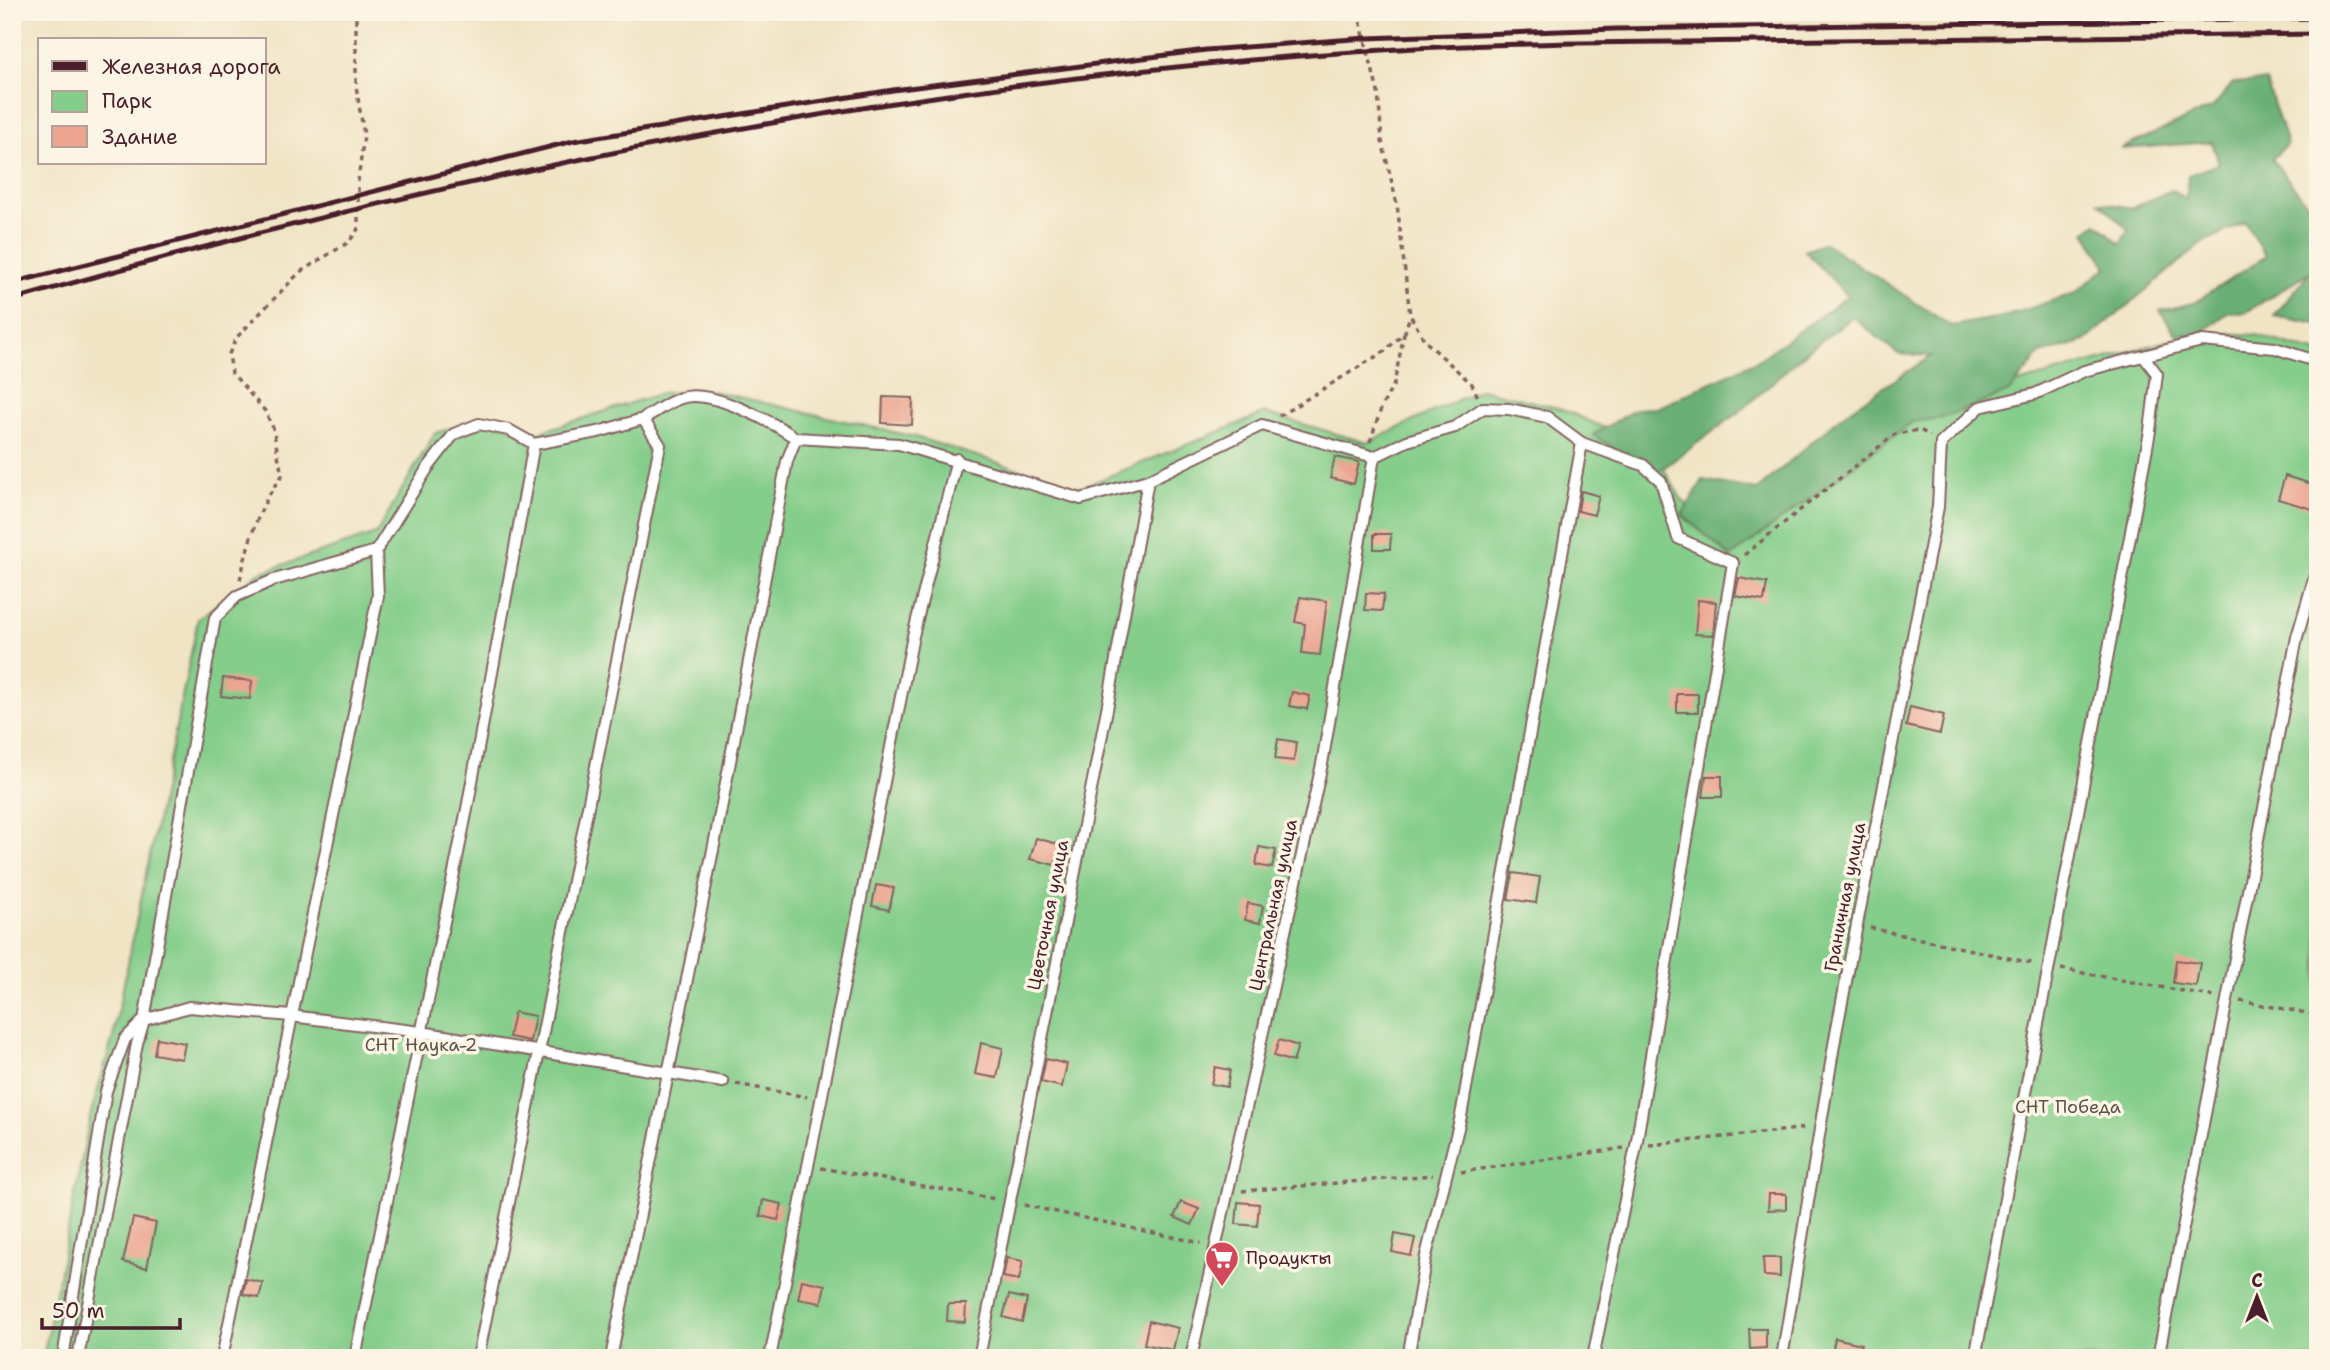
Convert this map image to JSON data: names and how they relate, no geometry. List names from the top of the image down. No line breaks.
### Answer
{"streets":{"lane":["Граничная улица","Центральная улица","Цветочная улица"]},"parks":["СНТ Наука-2","СНТ Победа"],"places":{"supermarket":["Продукты"]},"legend":["Железная дорога","Парк","Здание"],"scale_bar":"50 m","north":"top"}
